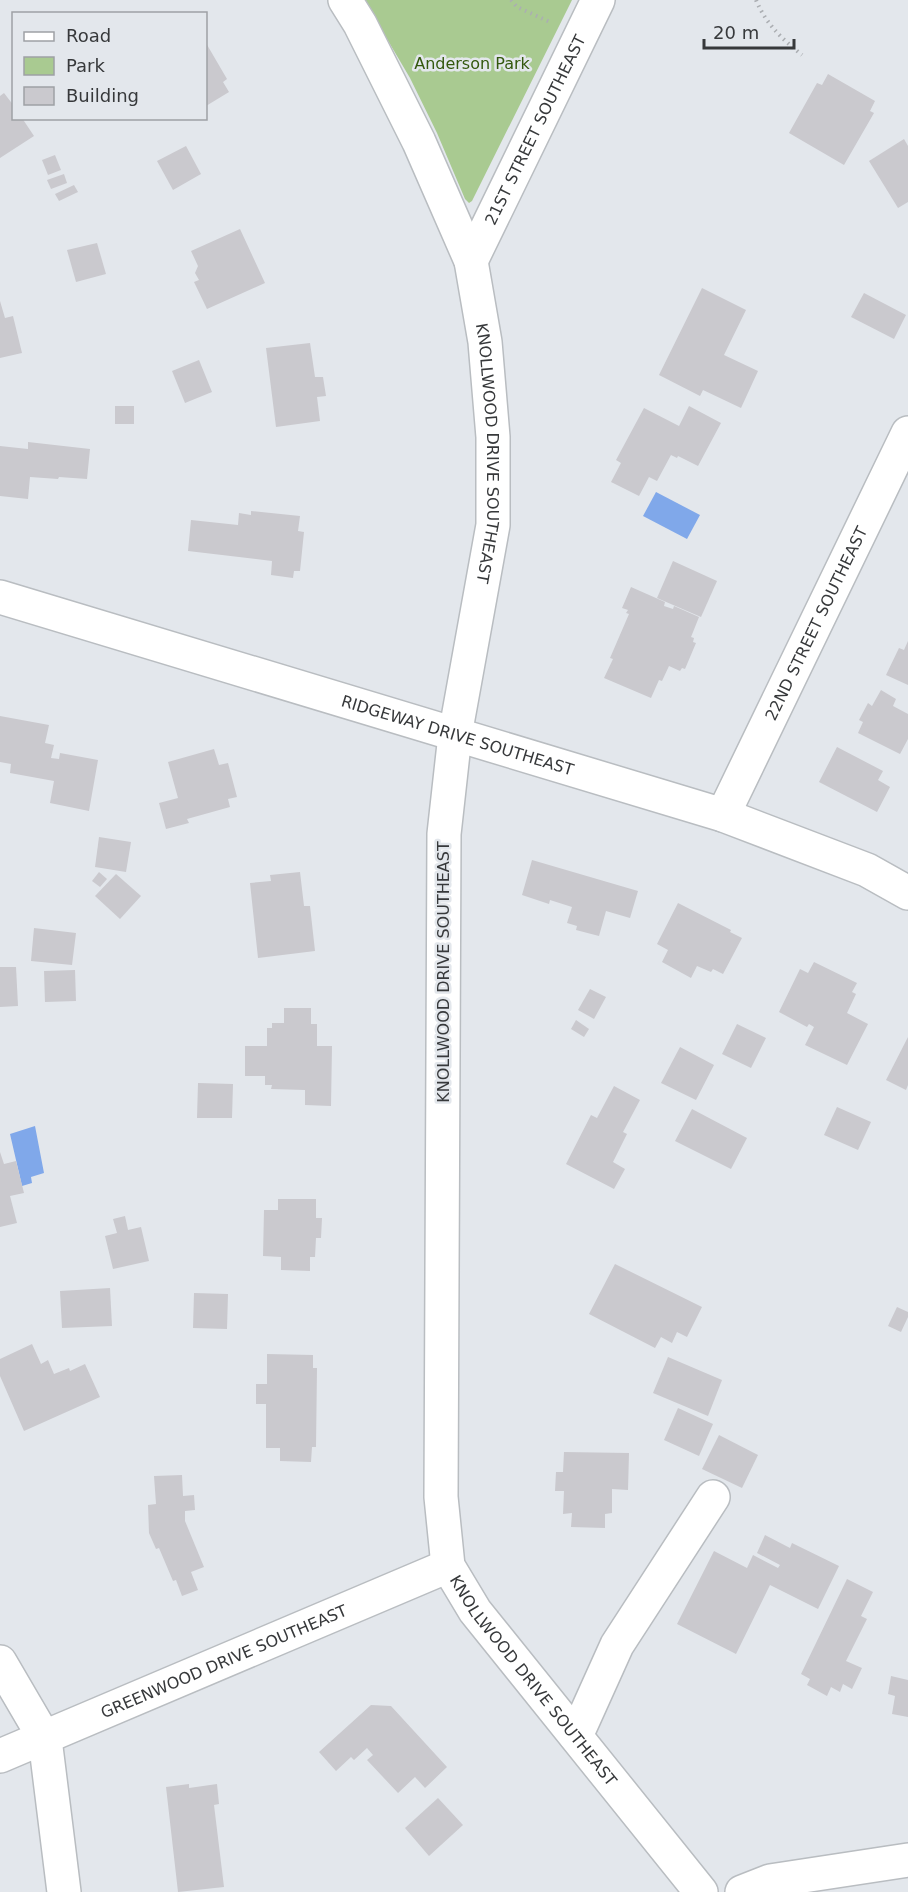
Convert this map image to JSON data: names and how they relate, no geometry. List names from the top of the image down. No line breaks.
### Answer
{"streets":{"street":["21ST STREET SOUTHEAST","KNOLLWOOD DRIVE SOUTHEAST","22ND STREET SOUTHEAST","RIDGEWAY DRIVE SOUTHEAST","GREENWOOD DRIVE SOUTHEAST"]},"crossings":[["21ST STREET SOUTHEAST","KNOLLWOOD DRIVE SOUTHEAST"],["KNOLLWOOD DRIVE SOUTHEAST","RIDGEWAY DRIVE SOUTHEAST"],["KNOLLWOOD DRIVE SOUTHEAST","GREENWOOD DRIVE SOUTHEAST"],["22ND STREET SOUTHEAST","RIDGEWAY DRIVE SOUTHEAST"]],"parks":["Anderson Park"],"legend":["Road","Park","Building"],"scale_bar":"20 m"}
